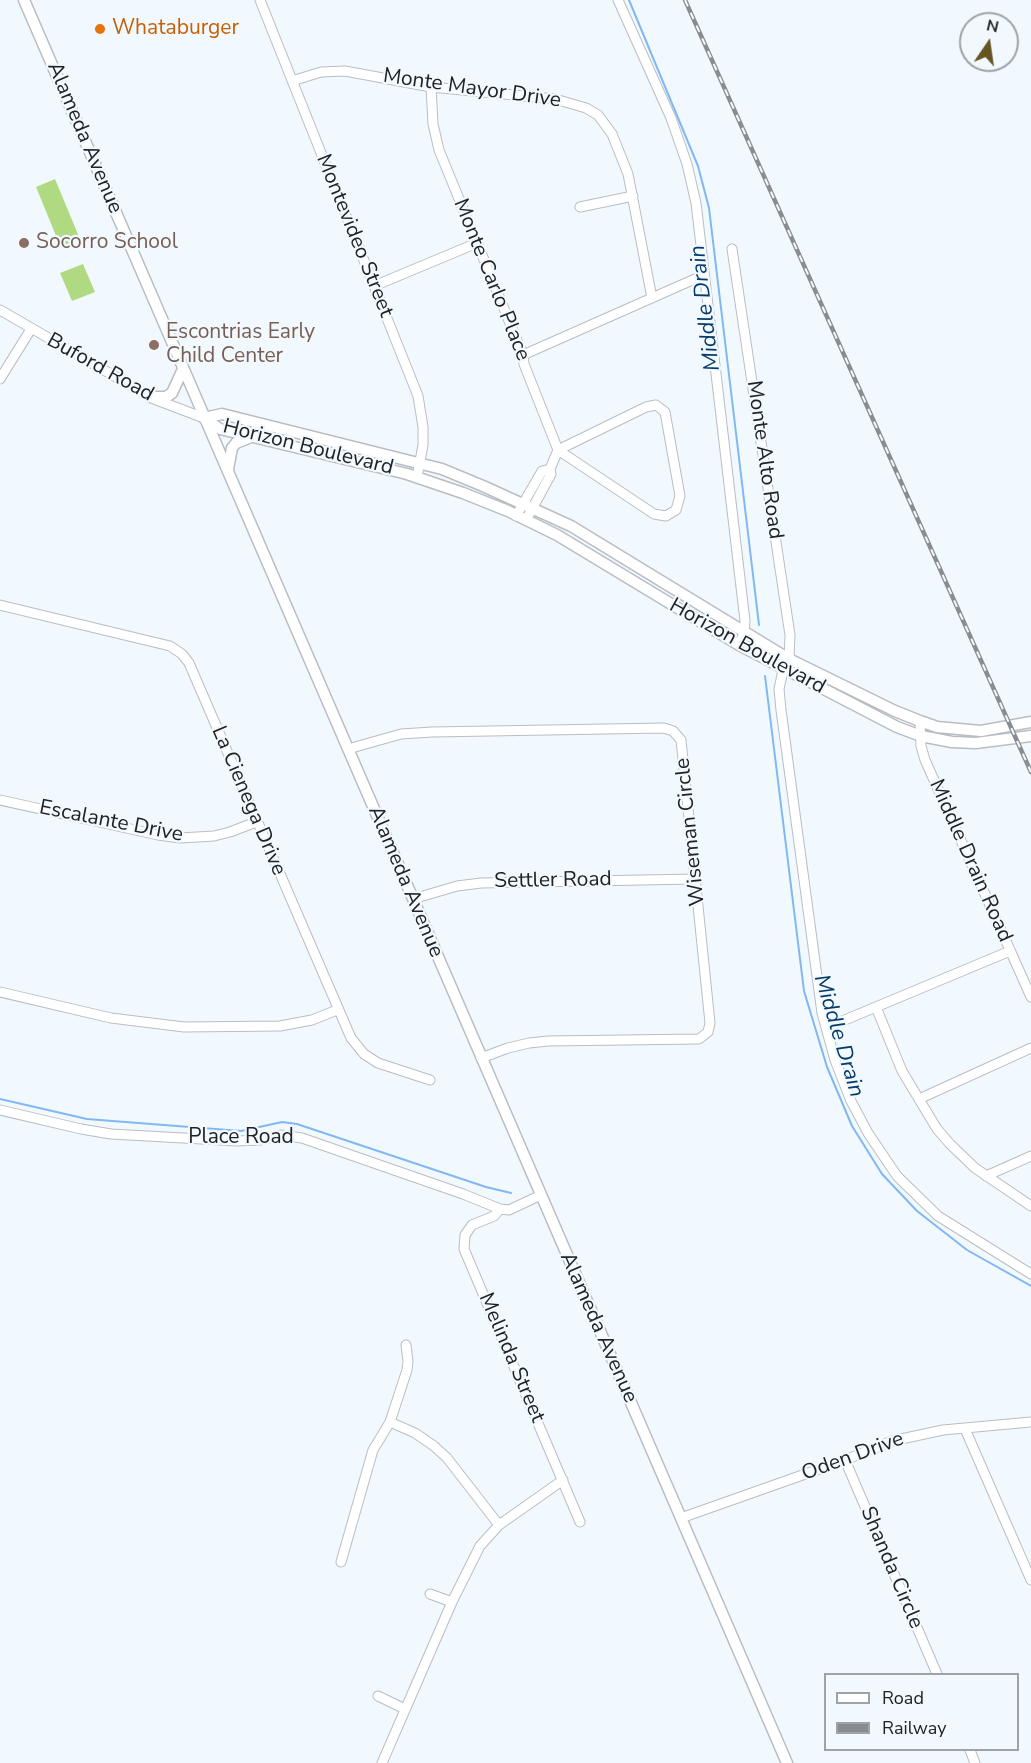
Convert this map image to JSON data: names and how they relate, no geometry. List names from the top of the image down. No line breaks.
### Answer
{"streets":{"main road":["Alameda Avenue","Horizon Boulevard"],"street":["Monte Mayor Drive","Montevideo Street","Monte Carlo Place","Buford Road","Monte Alto Road","La Cienega Drive","Escalante Drive","Wiseman Circle","Middle Drain Road","Settler Road","Place Road","Melinda Street","Oden Drive","Shanda Circle"]},"crossings":[["Monte Mayor Drive","Montevideo Street"],["Monte Mayor Drive","Monte Carlo Place"],["Alameda Avenue","Buford Road"],["Alameda Avenue","Horizon Boulevard"],["Alameda Avenue","Wiseman Circle"],["Alameda Avenue","Settler Road"],["Alameda Avenue","Oden Drive"],["Montevideo Street","Horizon Boulevard"],["Buford Road","Horizon Boulevard"],["Horizon Boulevard","Monte Alto Road"],["Horizon Boulevard","Middle Drain Road"],["La Cienega Drive","Escalante Drive"],["Wiseman Circle","Settler Road"],["Place Road","Melinda Street"],["Oden Drive","Shanda Circle"]],"water":["Middle Drain"],"places":["Whataburger","Socorro School","Escontrias Early Child Center"],"legend":["Road","Railway"],"north":"top"}
